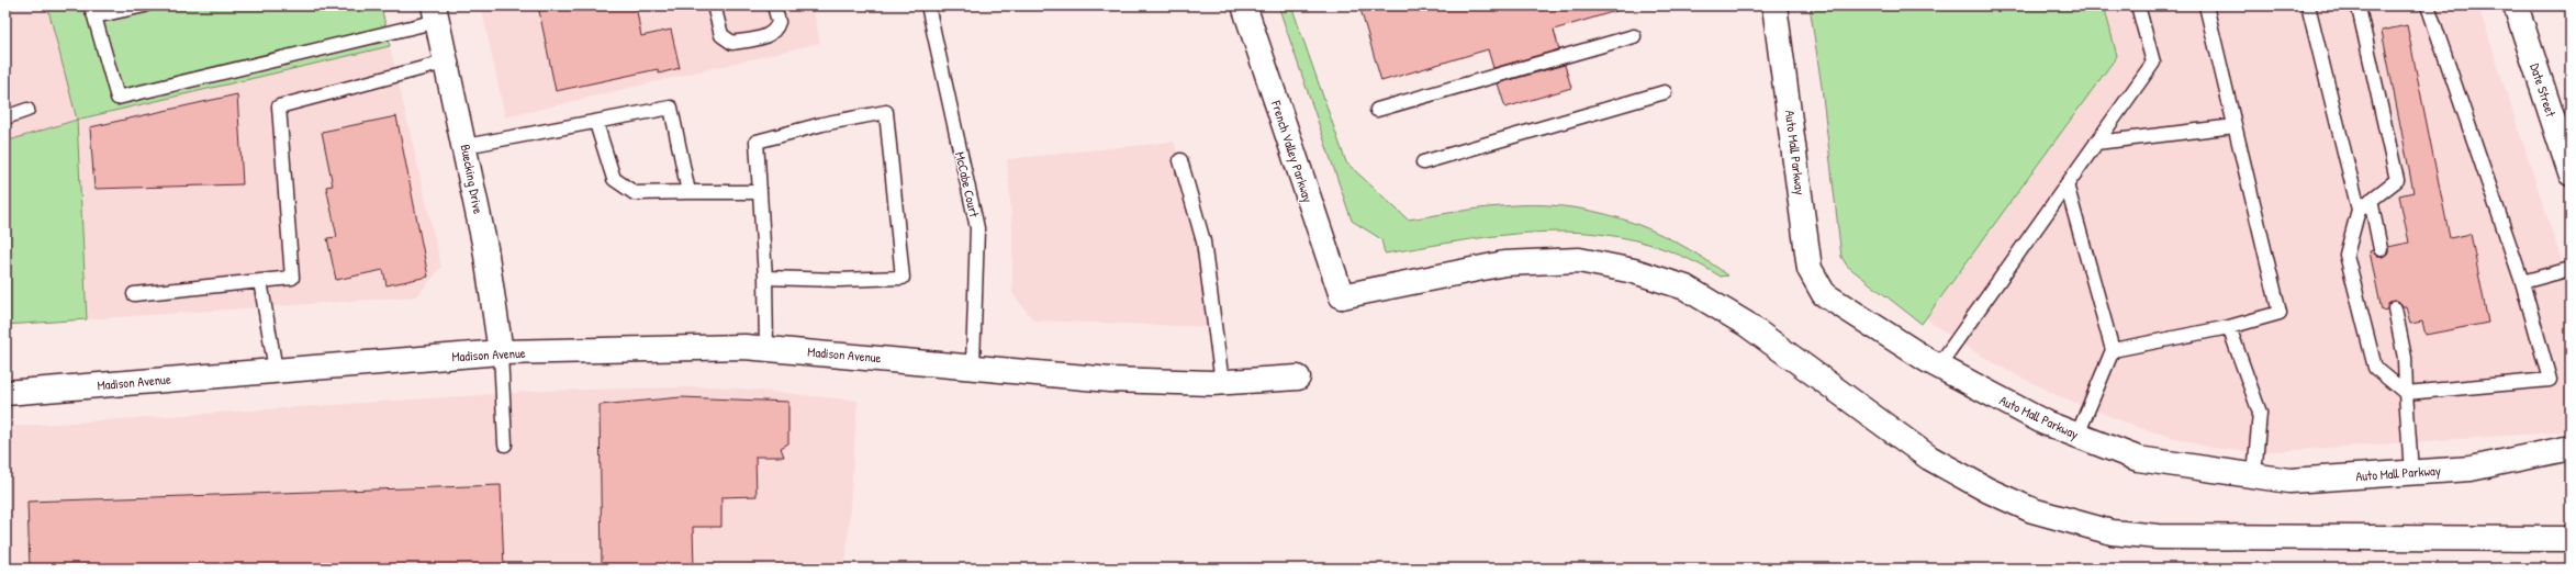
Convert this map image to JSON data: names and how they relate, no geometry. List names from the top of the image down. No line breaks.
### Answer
{"streets":{"main road":["Date Street","French Valley Parkway","Auto Mall Parkway","Buecking Drive","Madison Avenue"],"lane":["McCabe Court"]},"crossings":[["Buecking Drive","Madison Avenue"],["McCabe Court","Madison Avenue"]]}
